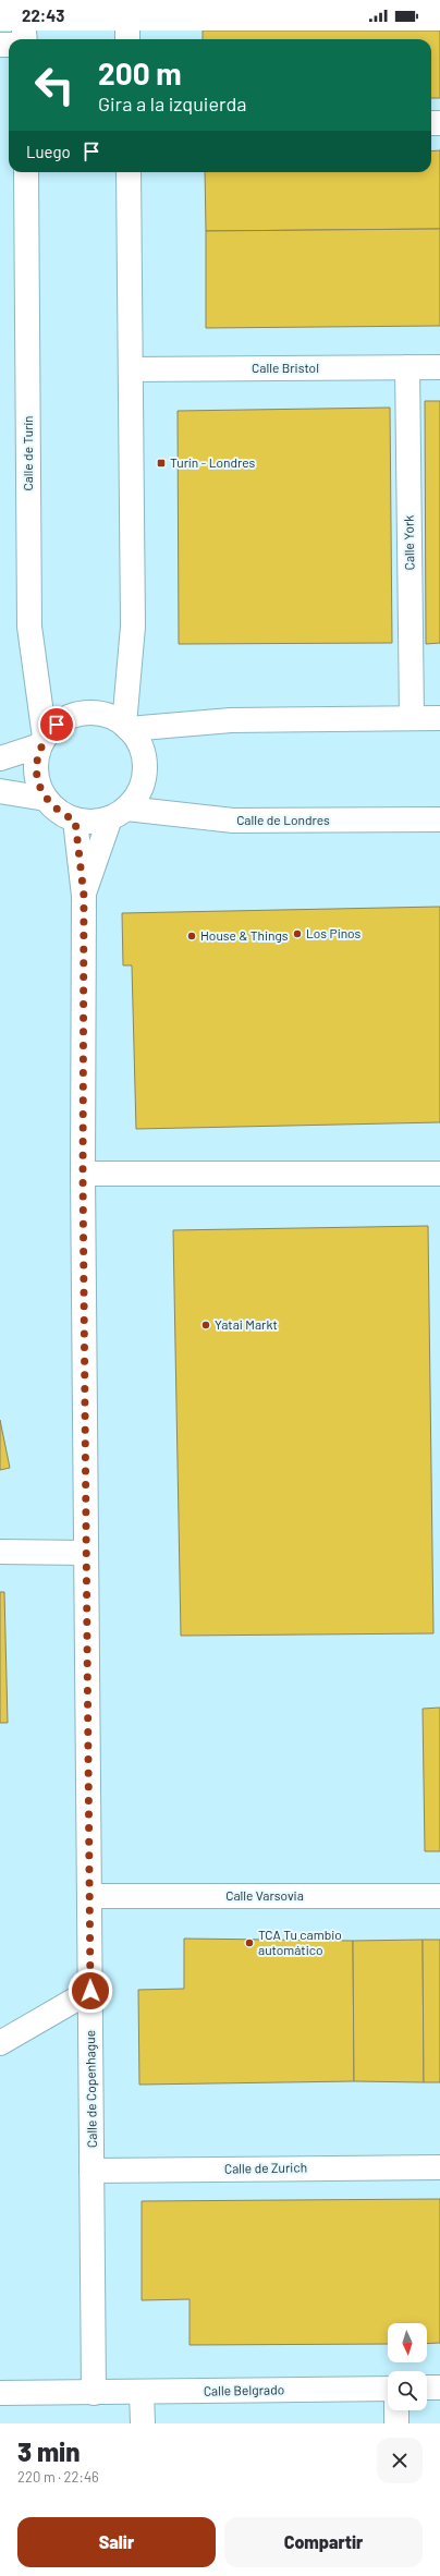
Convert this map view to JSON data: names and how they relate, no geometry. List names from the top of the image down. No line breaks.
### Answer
{"streets":{"street":["Calle Bristol","Calle de Turín","Calle York","Calle de Londres","Calle Varsovia","Calle de Copenhague","Calle de Zurich","Calle Belgrado"]},"crossings":[["Calle Bristol","Calle York"],["Calle de Turín","Calle de Londres"],["Calle de Turín","Calle de Copenhague"],["Calle de Londres","Calle de Copenhague"],["Calle Varsovia","Calle de Copenhague"],["Calle de Copenhague","Calle de Zurich"],["Calle de Copenhague","Calle Belgrado"]],"places":{"transit":["Turín - Londres"],"other":["Los Pinos","House & Things","Yatai Markt","TCA Tu cambio automático"]},"north":"bottom","page":{"status":"22:43","turn":["200 m","Gira a la izquierda"],"then":"Luego","heading":["3 min","220 m · 22:46"],"buttons":["Salir","Compartir"]}}
